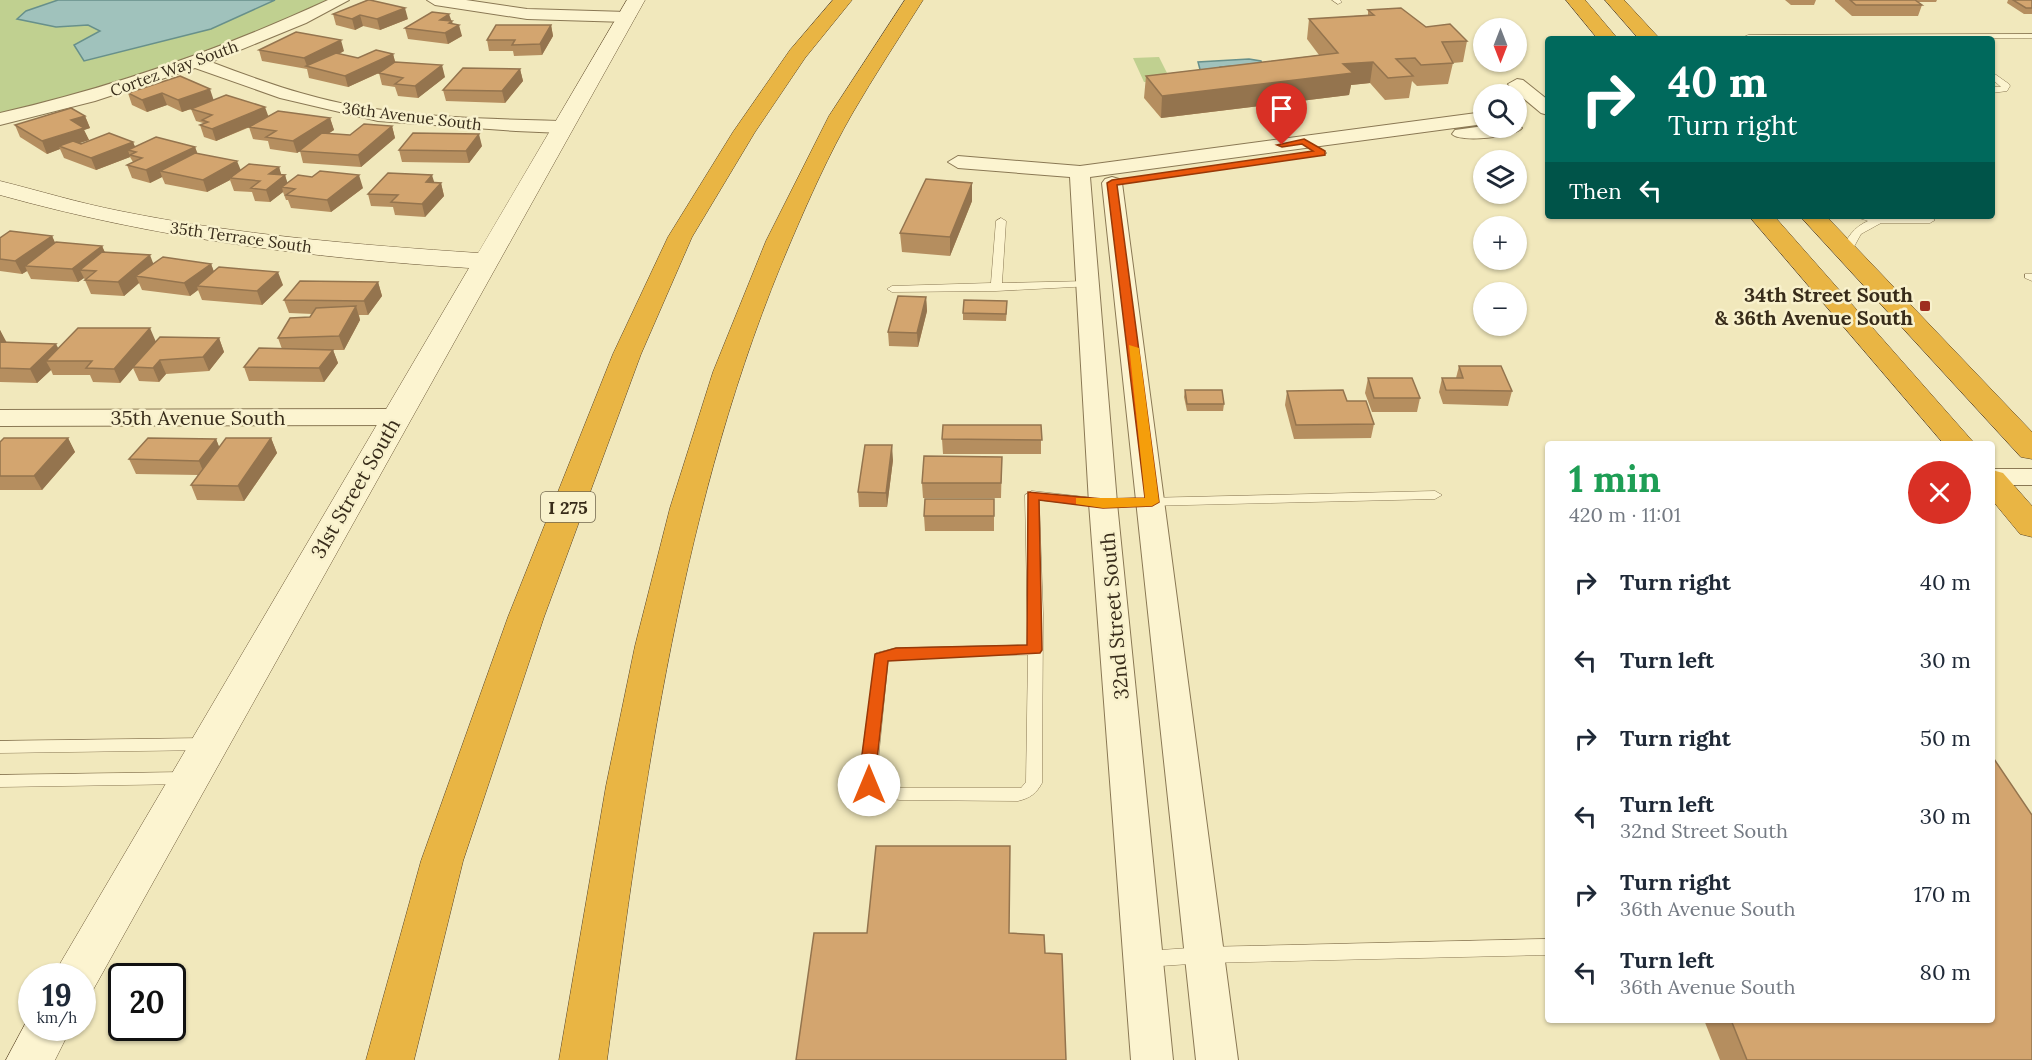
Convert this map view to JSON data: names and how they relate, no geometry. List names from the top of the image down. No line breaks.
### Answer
{"streets":{"highway":["I 275"],"street":["Cortez Way South","36th Avenue South","35th Terrace South","35th Avenue South","31st Street South","32nd Street South"]},"crossings":[["Cortez Way South","36th Avenue South"],["36th Avenue South","31st Street South"],["35th Terrace South","31st Street South"],["35th Avenue South","31st Street South"]],"places":{"transit":["34th Street South & 36th Avenue South"]},"north":"bottom","page":{"map_buttons":["+","−"],"turn":["40 m","Turn right"],"then":"Then","heading":["1 min","420 m · 11:01"],"list":[{"name":"Turn right","value":"40 m"},{"name":"Turn left","value":"30 m"},{"name":"Turn right","value":"50 m"},{"name":"Turn left","note":"32nd Street South","value":"30 m"},{"name":"Turn right","note":"36th Avenue South","value":"170 m"},{"name":"Turn left","note":"36th Avenue South","value":"80 m"}],"speed":"19 km/h","limit":"20"}}
